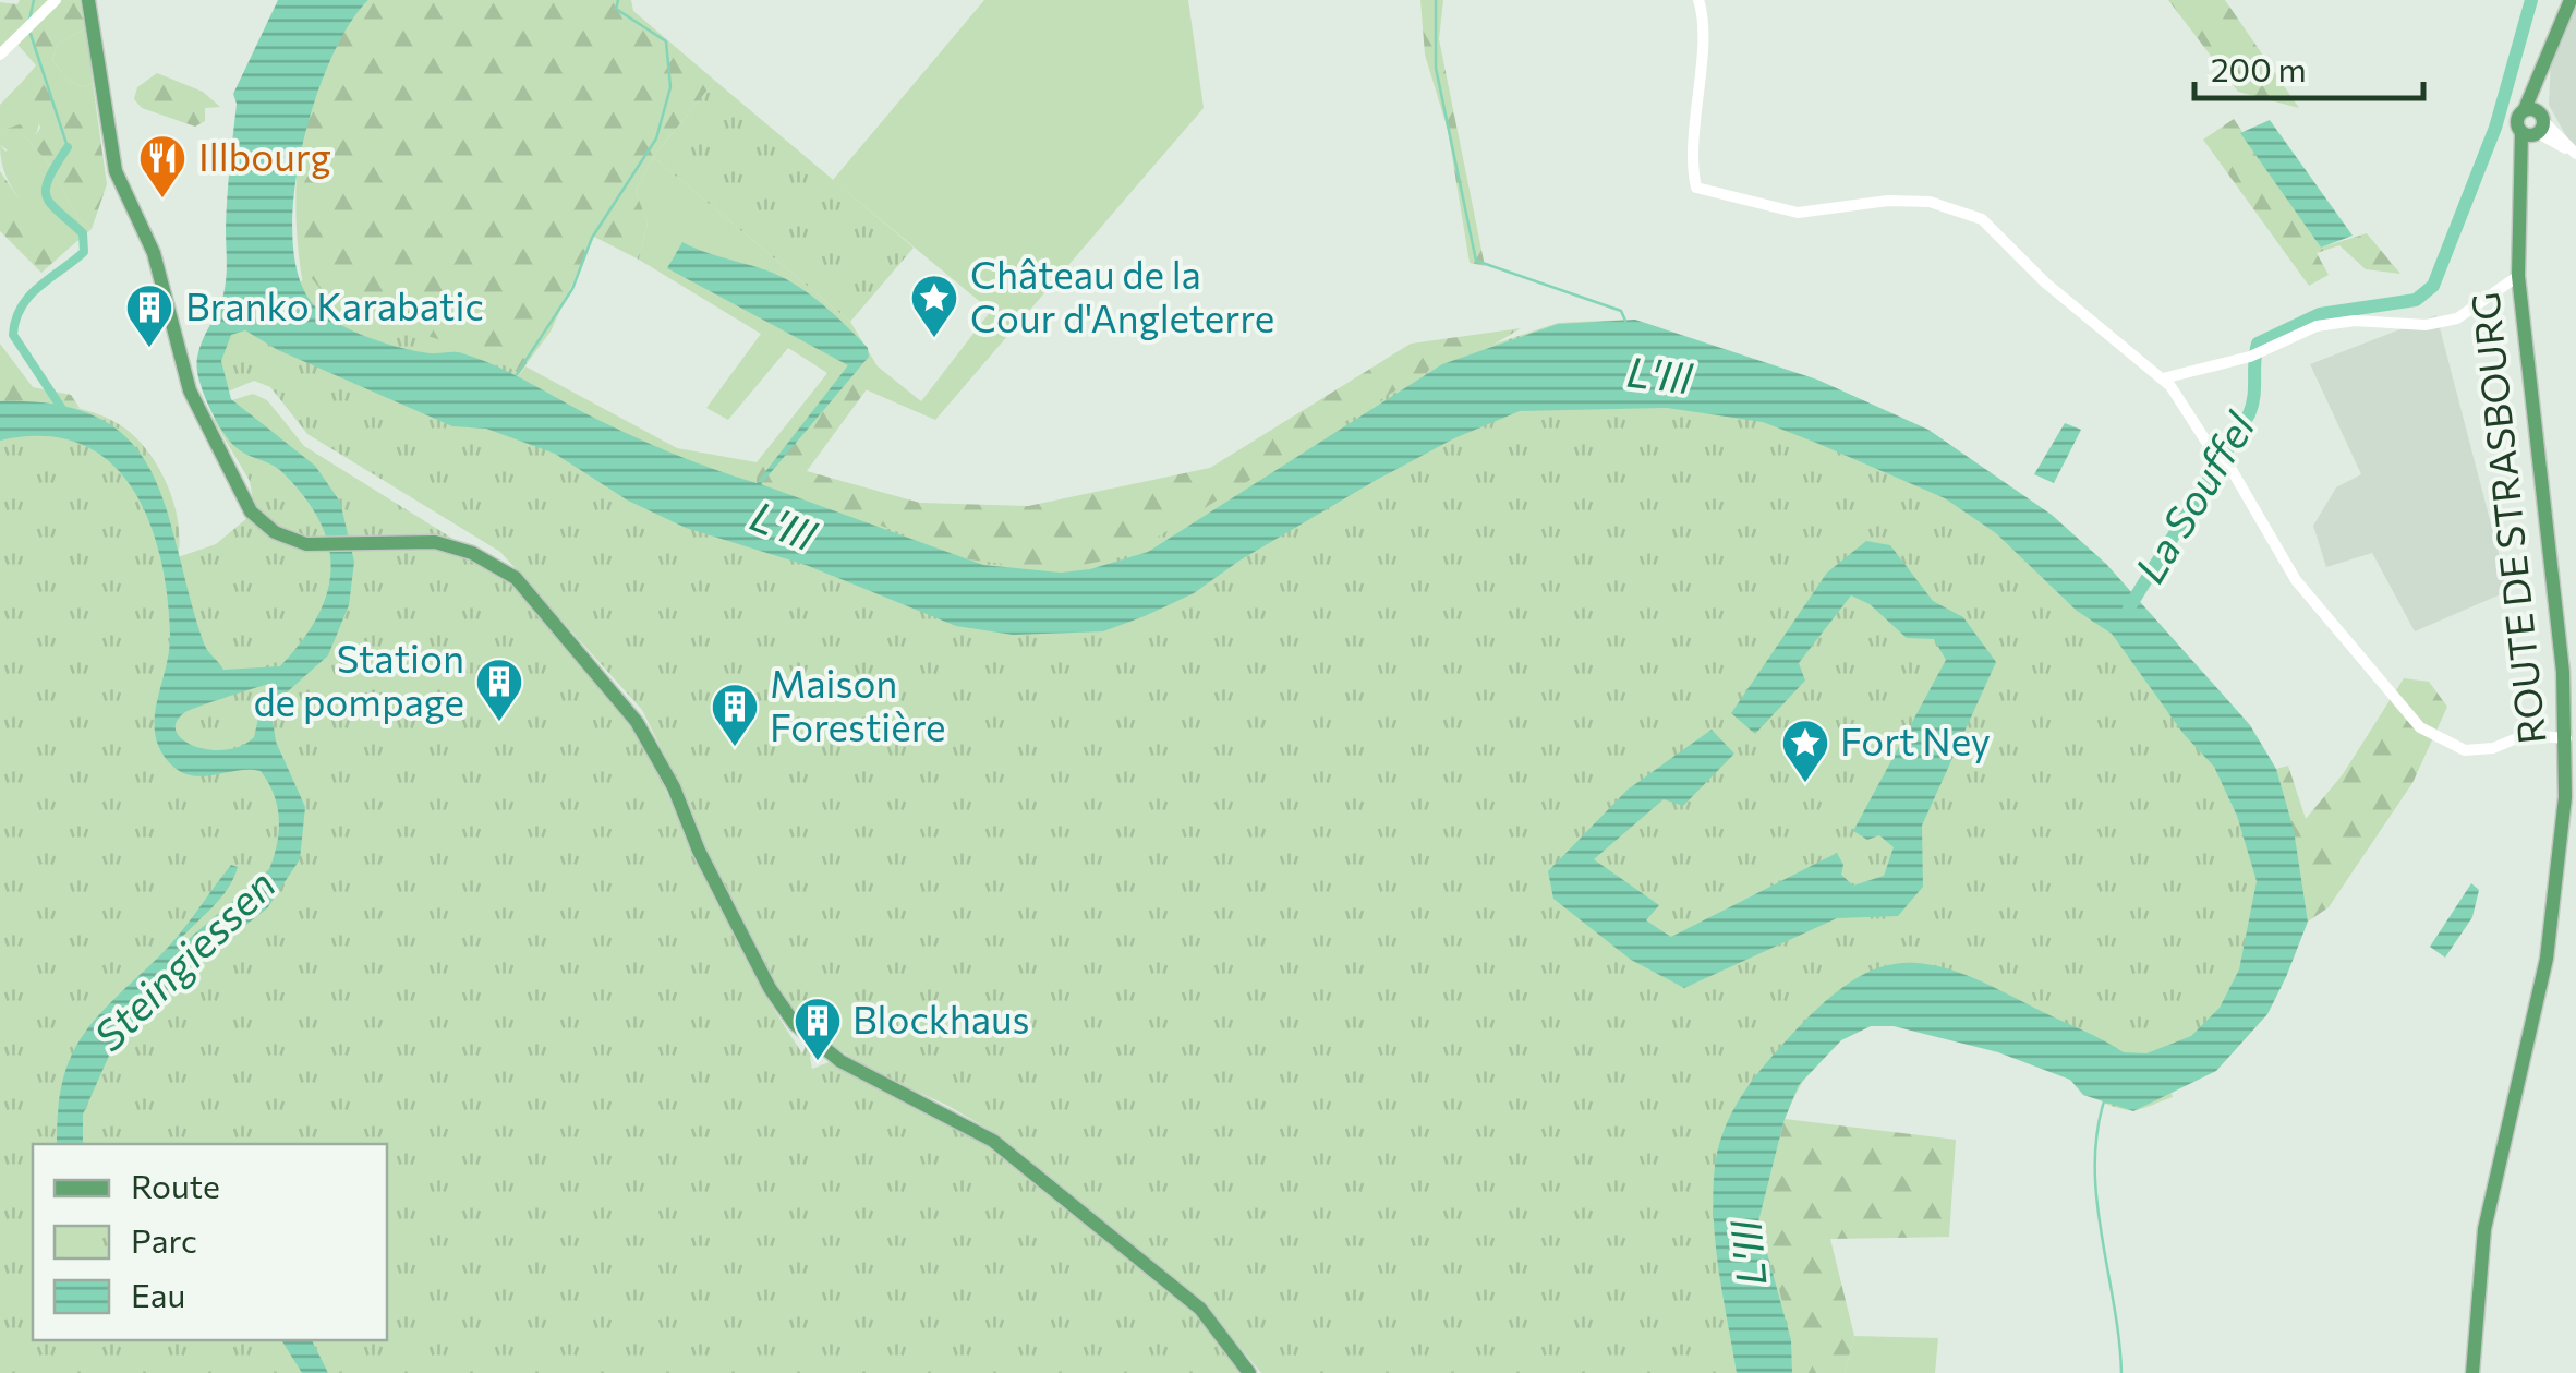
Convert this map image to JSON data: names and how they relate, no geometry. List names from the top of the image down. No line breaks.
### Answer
{"streets":{"main road":["ROUTE DE STRASBOURG"]},"water":["L'Ill","La Souffel","Steingiessen"],"places":{"restaurant":["Illbourg"],"place":["Château de la Cour d'Angleterre","Fort Ney"],"building":["Branko Karabatic","Station de pompage","Maison Forestière","Blockhaus"]},"legend":["Route","Parc","Eau"],"scale_bar":"200 m"}
